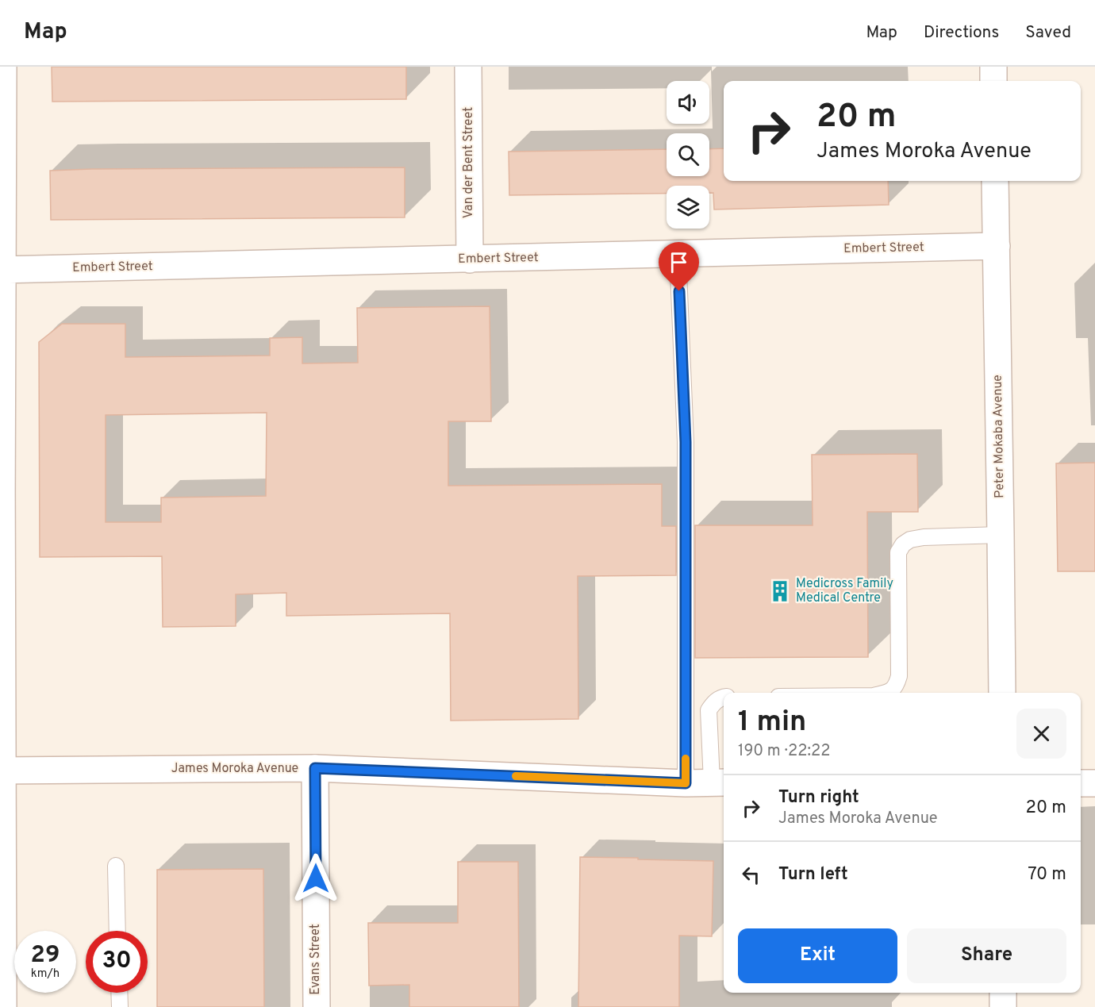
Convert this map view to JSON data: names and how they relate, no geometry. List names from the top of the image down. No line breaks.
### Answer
{"streets":{"street":["Van der Bent Street","Embert Street","Peter Mokaba Avenue","James Moroka Avenue","Evans Street"]},"crossings":[["Van der Bent Street","Embert Street"],["Embert Street","Peter Mokaba Avenue"],["James Moroka Avenue","Evans Street"]],"places":{"building":["Medicross Family Medical Centre"]},"page":{"header":"Map","nav":["Map","Directions","Saved"],"turn":["20 m","James Moroka Avenue"],"heading":["1 min","190 m · 22:22"],"list":[{"name":"Turn right","note":"James Moroka Avenue","value":"20 m"},{"name":"Turn left","value":"70 m"}],"buttons":["Exit","Share"],"speed":"29 km/h","limit":"30"}}
